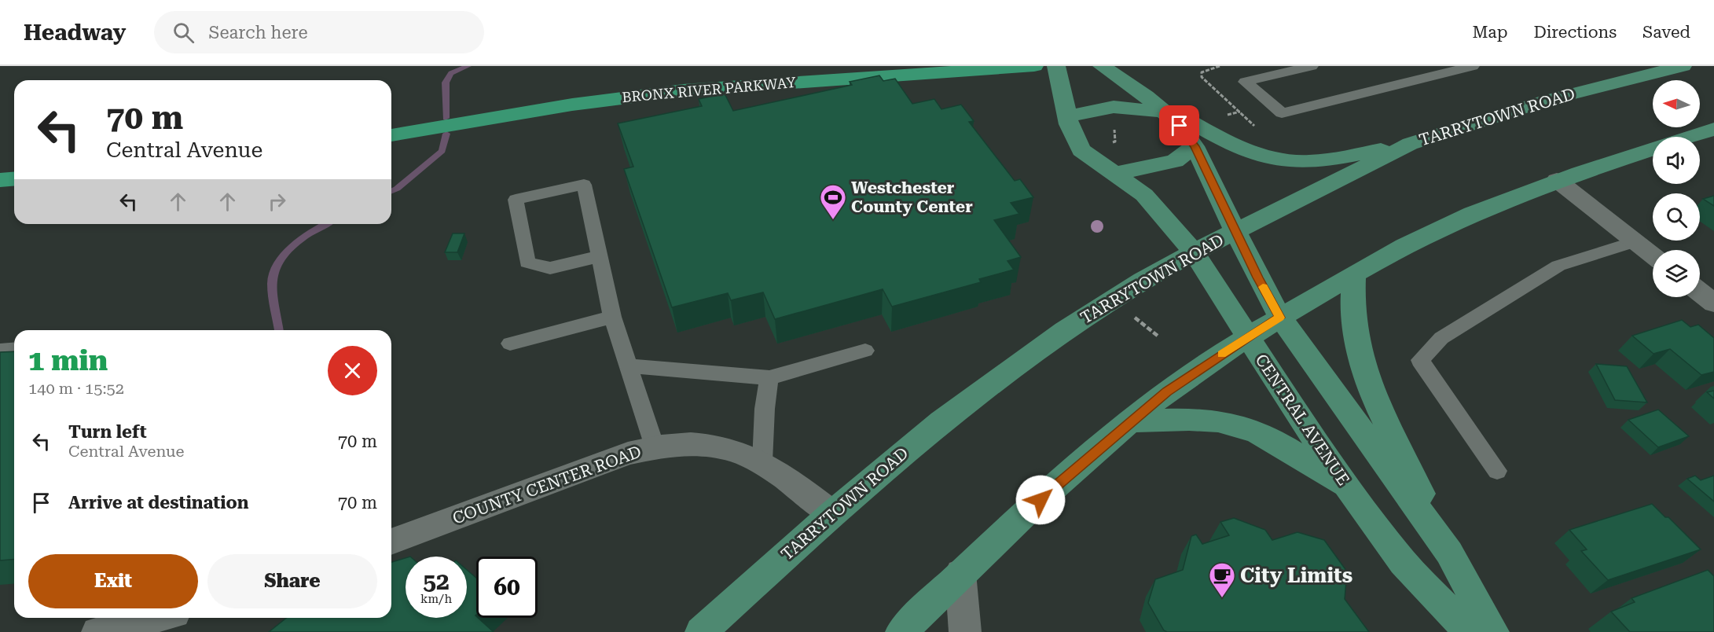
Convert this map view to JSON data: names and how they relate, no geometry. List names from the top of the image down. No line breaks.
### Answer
{"streets":{"highway":["BRONX RIVER PARKWAY"],"main road":["TARRYTOWN ROAD","CENTRAL AVENUE"],"street":["COUNTY CENTER ROAD"]},"crossings":[["TARRYTOWN ROAD","CENTRAL AVENUE"],["TARRYTOWN ROAD","COUNTY CENTER ROAD"]],"places":{"sports":["Westchester County Center"],"cafe":["City Limits"]},"north":"left","page":{"header":"Headway","search":"Search here","nav":["Map","Directions","Saved"],"turn":["70 m","Central Avenue"],"heading":["1 min","140 m · 15:52"],"list":[{"name":"Turn left","note":"Central Avenue","value":"70 m"},{"name":"Arrive at destination","value":"70 m"}],"buttons":["Exit","Share"],"speed":"52 km/h","limit":"60"}}
